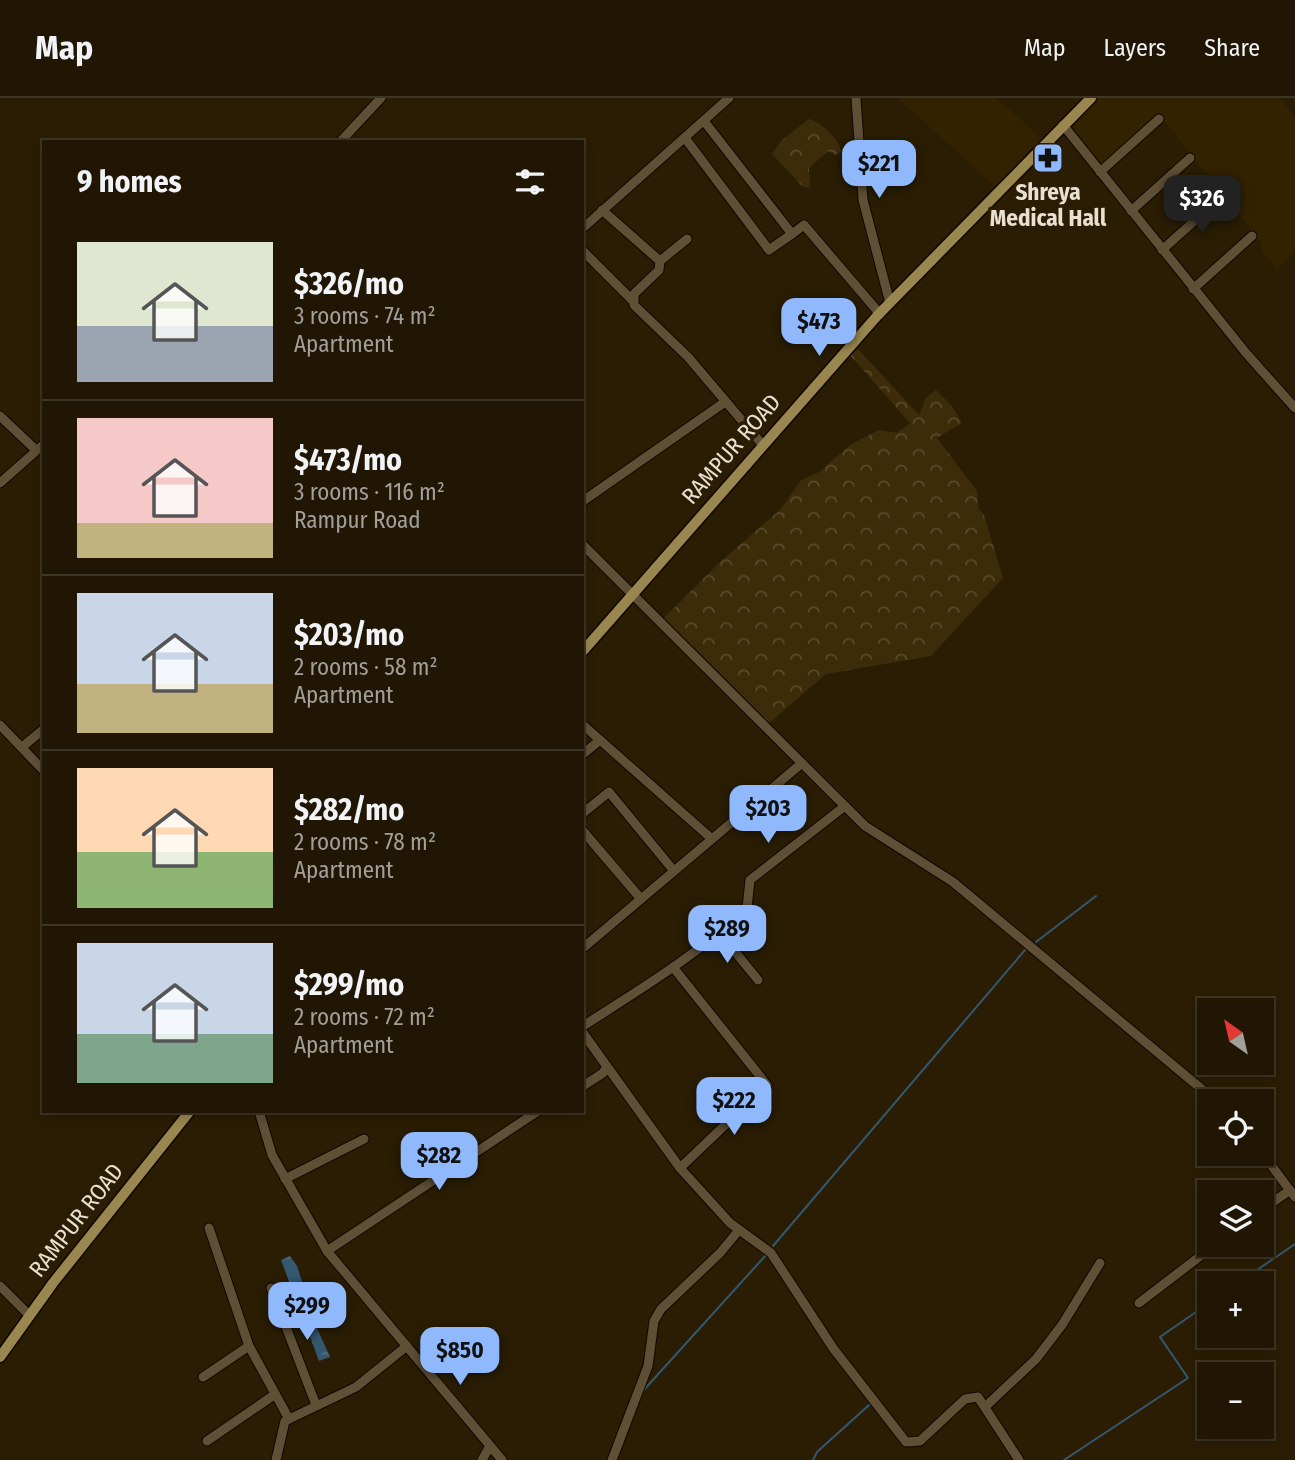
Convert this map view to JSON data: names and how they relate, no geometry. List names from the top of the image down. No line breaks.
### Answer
{"streets":{"main road":["RAMPUR ROAD"]},"places":{"pharmacy":["Shreya Medical Hall"]},"north":"top left","page":{"header":"Map","nav":["Map","Layers","Share"],"price":["$221","$326","$473","$203","$289","$222","$282","$299","$850"],"heading":"9 homes","list":[{"name":"$326/mo","note":"3 rooms · 74 m² · Apartment"},{"name":"$473/mo","note":"3 rooms · 116 m² · Rampur Road"},{"name":"$203/mo","note":"2 rooms · 58 m² · Apartment"},{"name":"$282/mo","note":"2 rooms · 78 m² · Apartment"},{"name":"$299/mo","note":"2 rooms · 72 m² · Apartment"}],"map_buttons":["+","−"]}}
